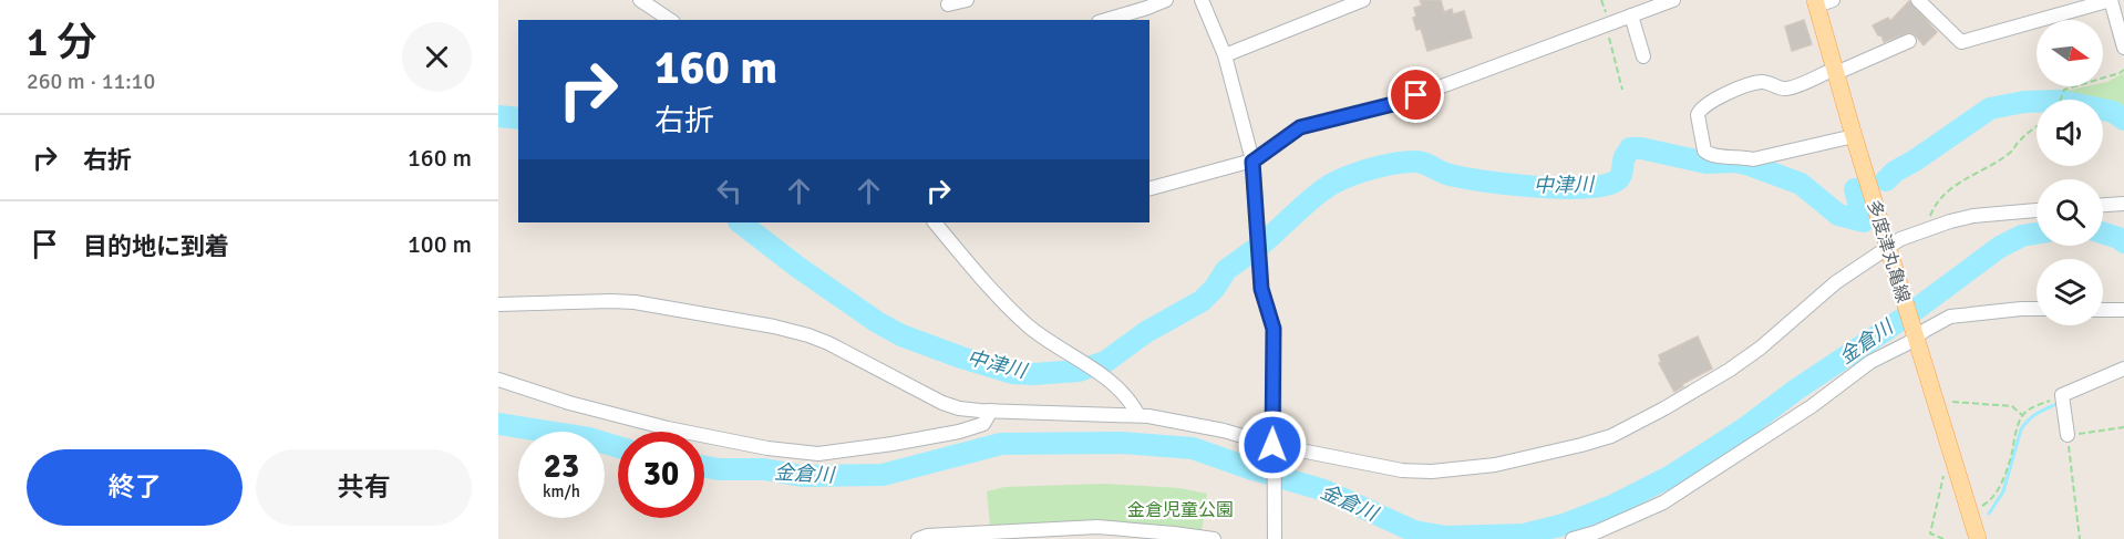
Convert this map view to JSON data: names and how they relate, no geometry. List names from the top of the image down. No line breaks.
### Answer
{"streets":{"main road":["多度津丸亀線"]},"water":["中津川","金倉川"],"parks":["金倉児童公園"],"north":"right","page":{"heading":["1 分","260 m · 11:10"],"turn":["160 m","右折"],"list":[{"name":"右折","value":"160 m"},{"name":"目的地に到着","value":"100 m"}],"speed":"23 km/h","limit":"30","buttons":["終了","共有"]}}
